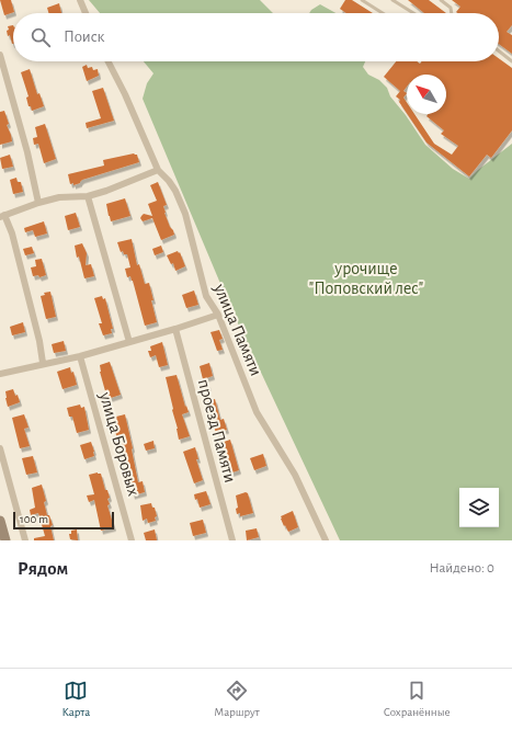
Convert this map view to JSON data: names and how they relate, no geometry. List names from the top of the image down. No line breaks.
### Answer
{"streets":{"street":["улица Памяти","проезд Памяти","улица Боровых"]},"parks":["урочище \"Поповский лес\""],"scale_bar":"100 m","north":"top left","page":{"search":"Поиск","scale":"100 m","heading":["Рядом","Найдено: 0"],"nav":["Карта","Маршрут","Сохранённые"]}}
